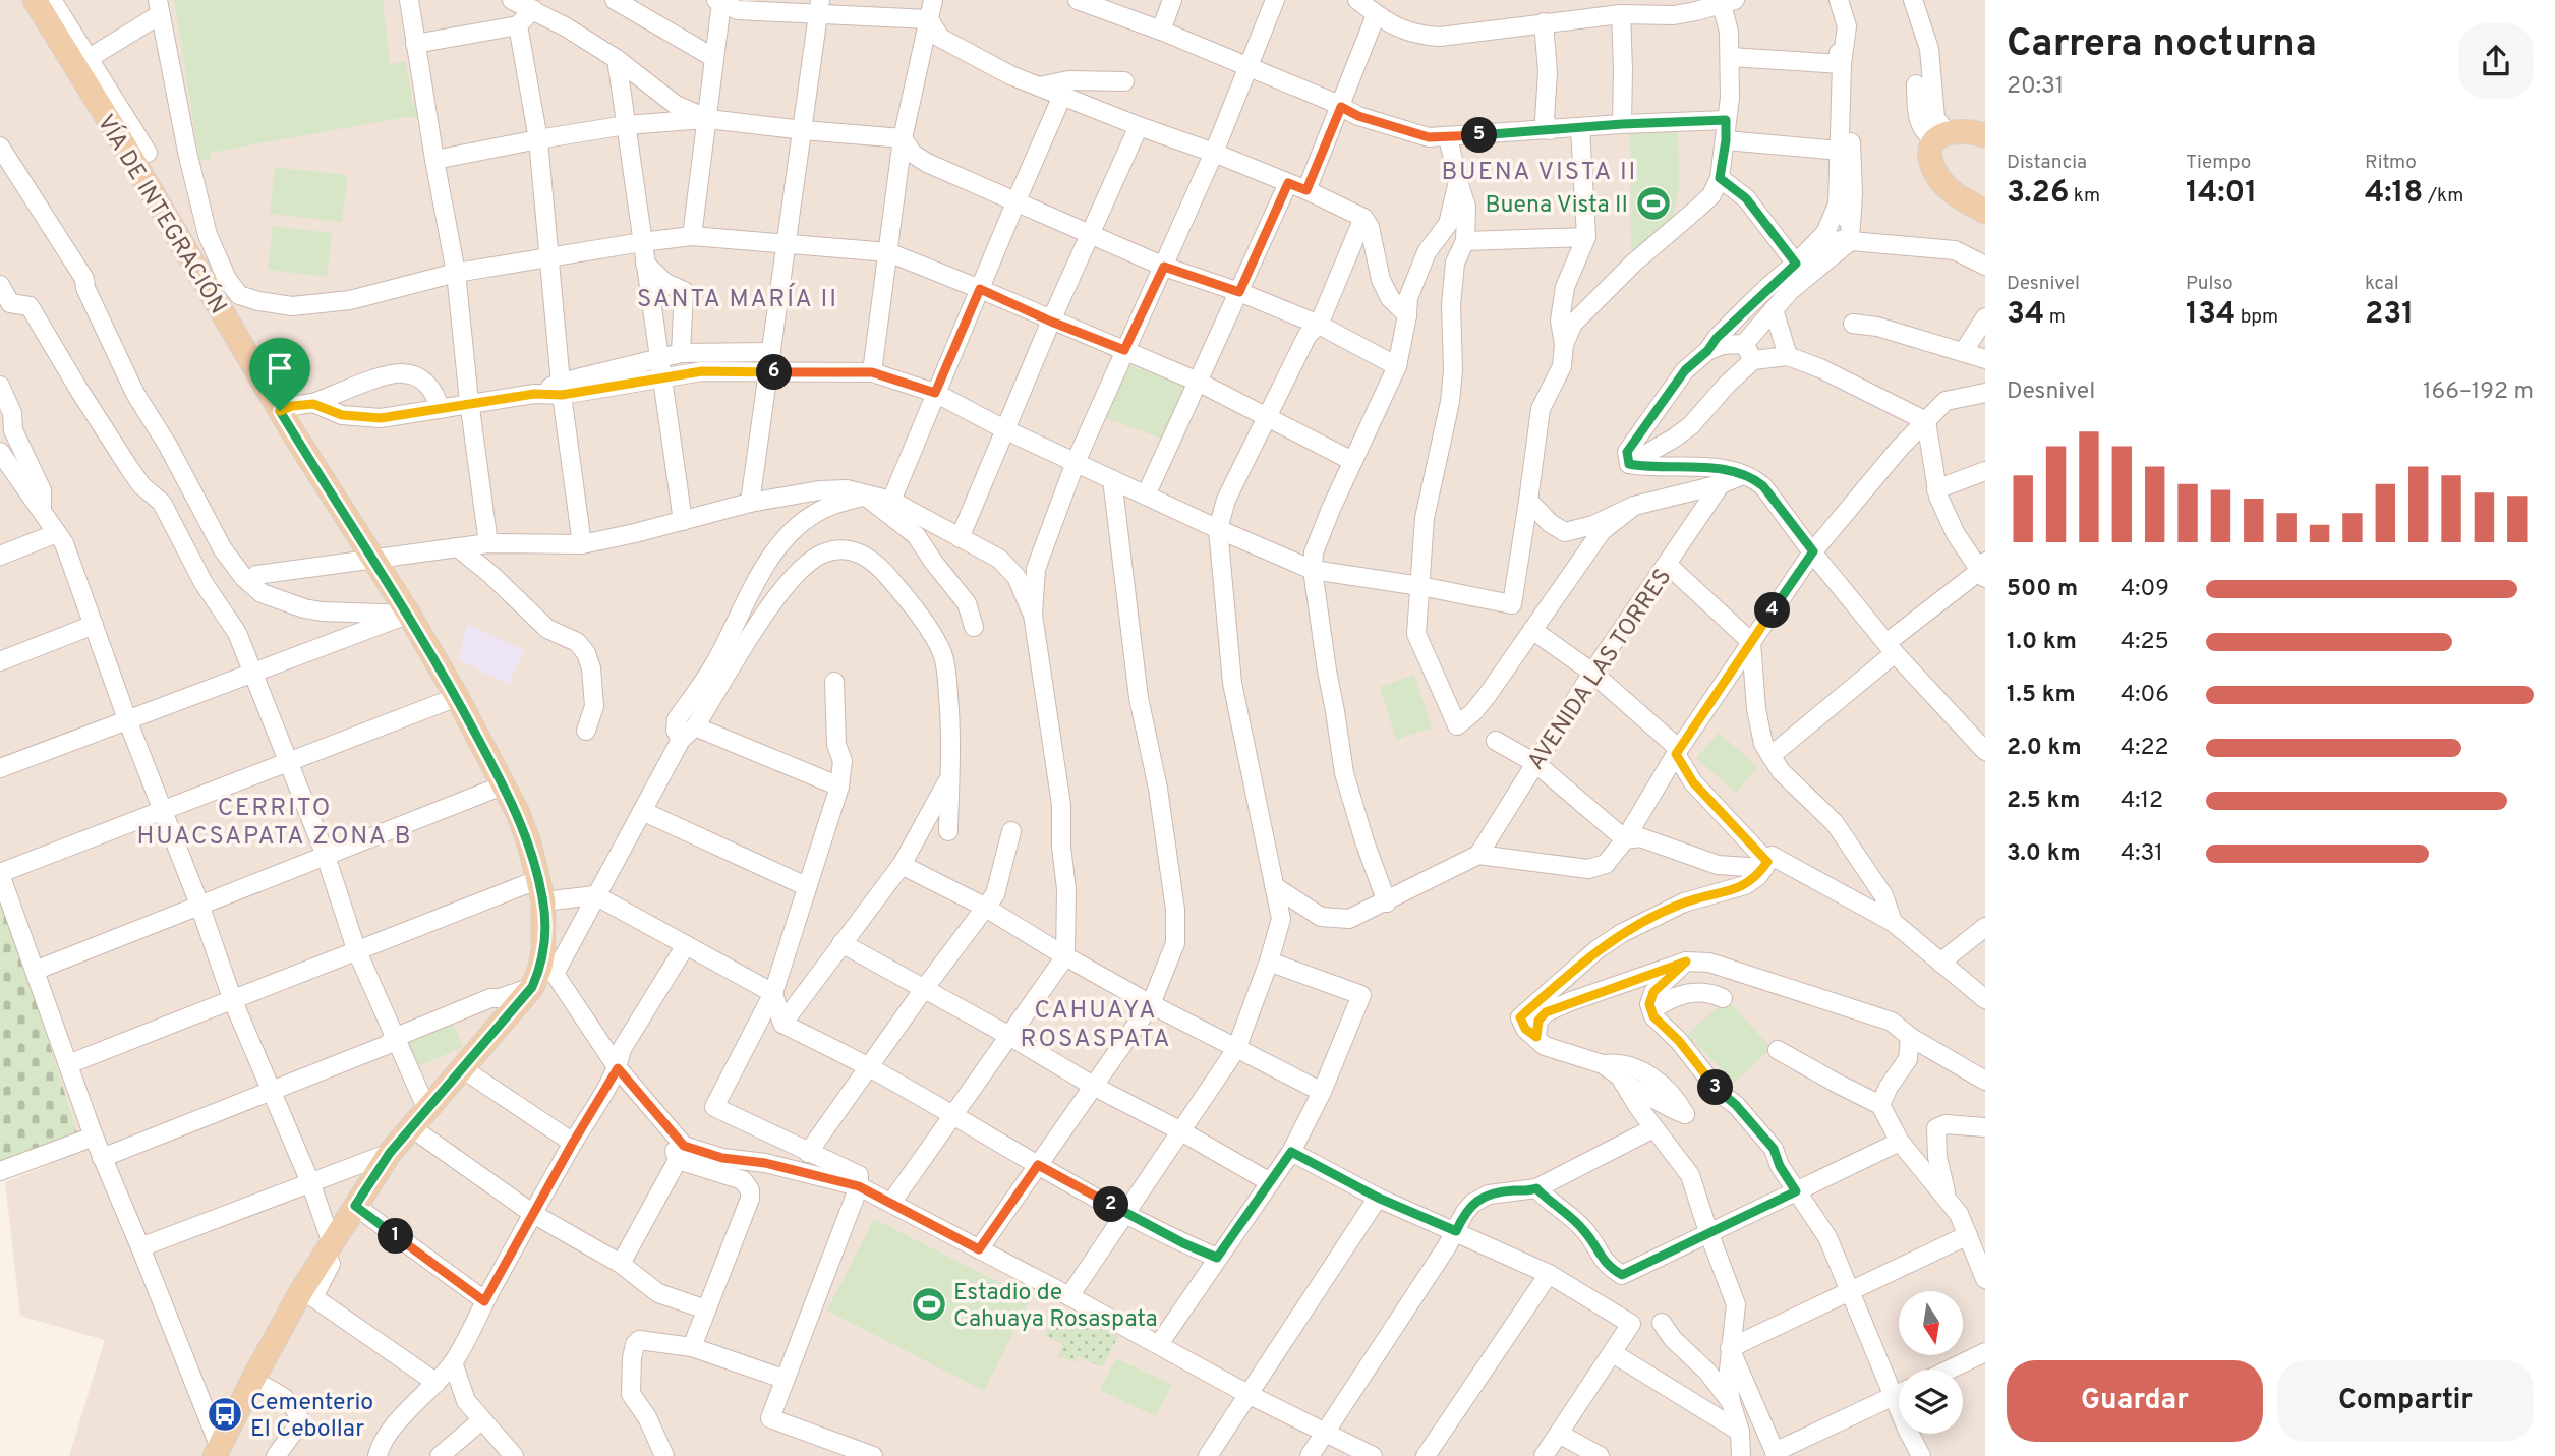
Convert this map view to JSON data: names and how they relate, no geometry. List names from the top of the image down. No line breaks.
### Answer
{"streets":{"main road":["VÍA DE INTEGRACIÓN"],"street":["AVENIDA LAS TORRES"]},"districts":["BUENA VISTA II","SANTA MARÍA II","CERRITO HUACSAPATA ZONA B","CAHUAYA ROSASPATA"],"places":{"sports":["Buena Vista II","Estadio de Cahuaya Rosaspata"],"bus stop":["Cementerio El Cebollar"]},"north":"bottom","page":{"heading":["Carrera nocturna","20:31"],"pins":["5","6","4","3","2","1"],"stats":[["Distancia","3.26 km"],["Tiempo","14:01"],["Ritmo","4:18 /km"],["Desnivel","34 m"],["Pulso","134 bpm"],["kcal","231"]],"chart":["Desnivel","166–192 m"],"list":[{"name":"500 m","note":"4:09"},{"name":"1.0 km","note":"4:25"},{"name":"1.5 km","note":"4:06"},{"name":"2.0 km","note":"4:22"},{"name":"2.5 km","note":"4:12"},{"name":"3.0 km","note":"4:31"}],"buttons":["Guardar","Compartir"]}}
